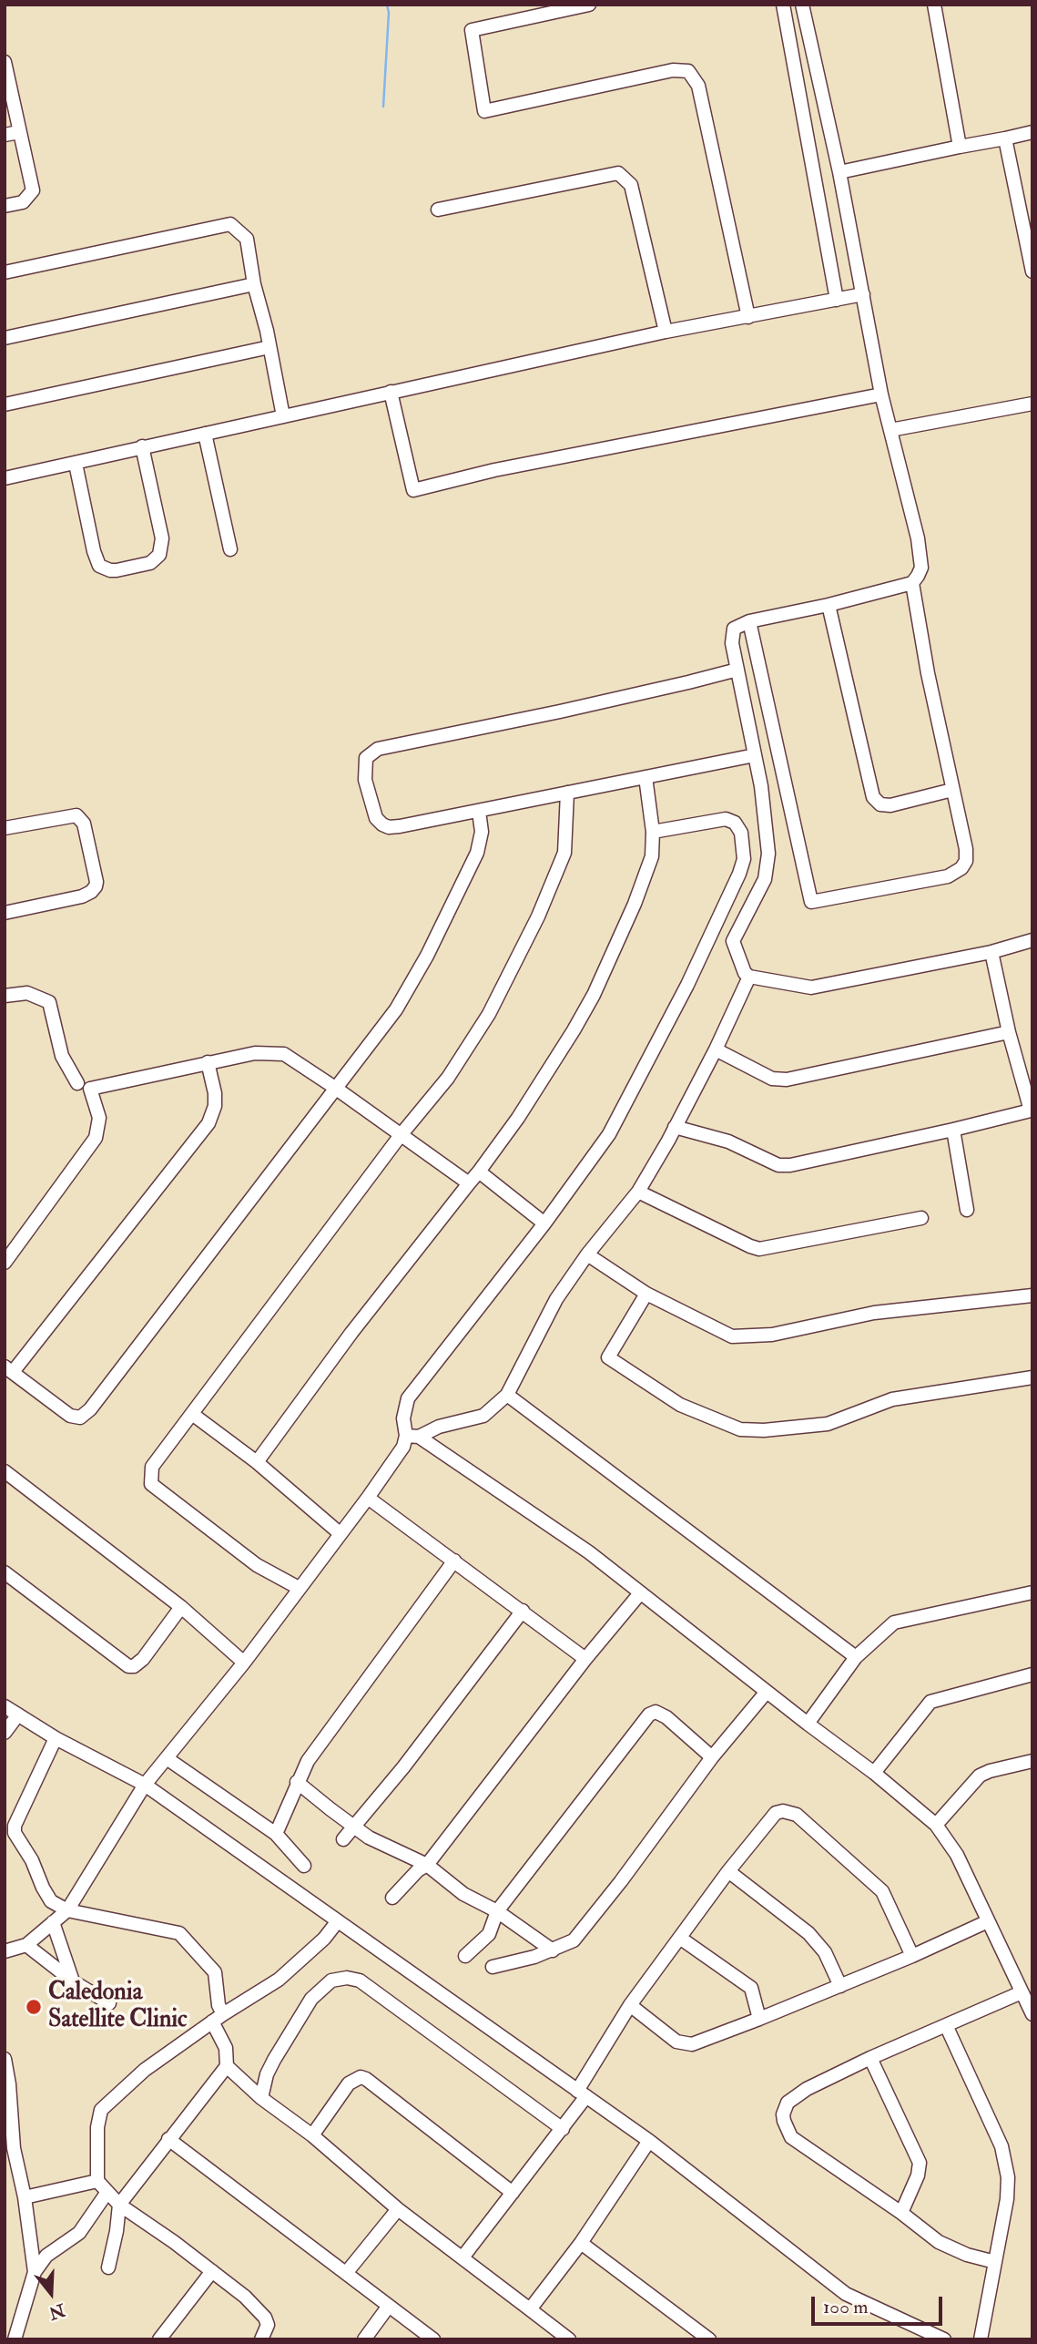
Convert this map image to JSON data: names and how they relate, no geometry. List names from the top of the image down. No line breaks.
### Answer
{"places":["Caledonia Satellite Clinic"],"scale_bar":"100 m","north":"bottom"}
